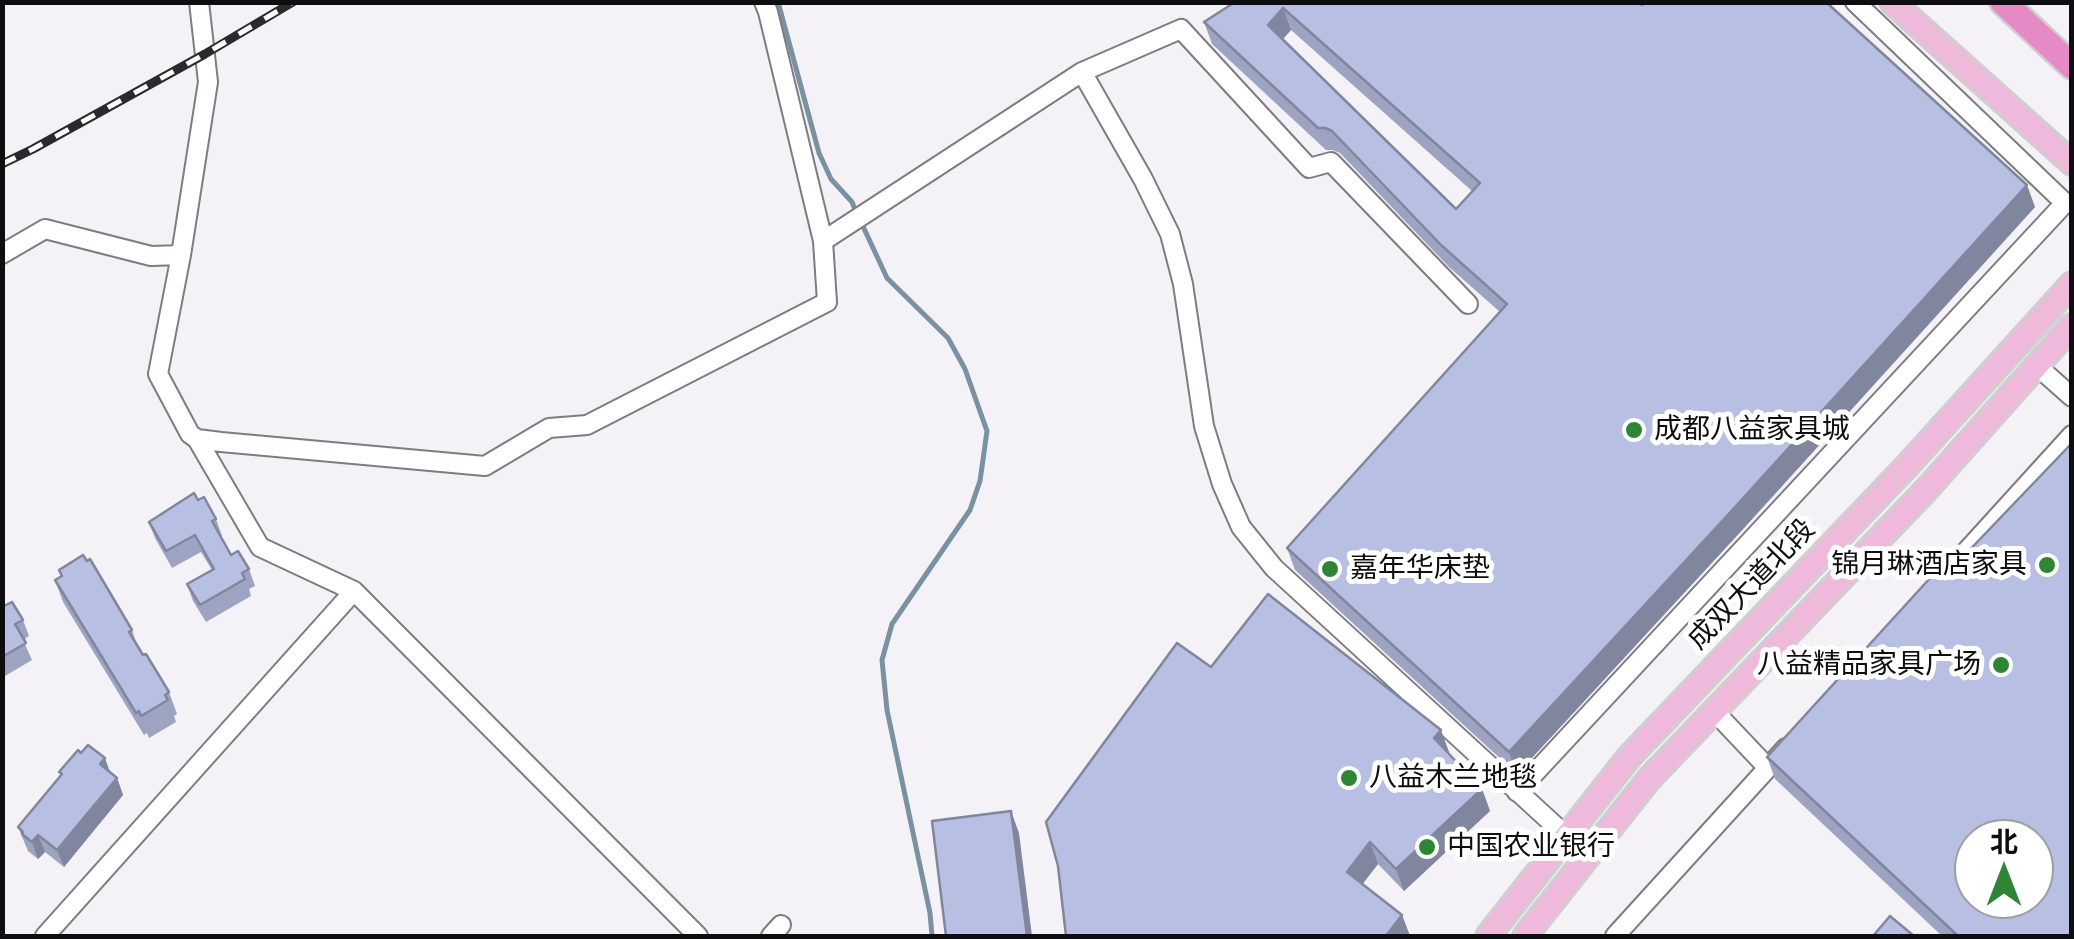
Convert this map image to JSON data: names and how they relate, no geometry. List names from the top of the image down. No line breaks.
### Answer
{"streets":{"main road":["成双大道北段"]},"places":["成都八益家具城","锦月琳酒店家具","嘉年华床垫","八益精品家具广场","八益木兰地毯","中国农业银行"],"north":"top"}
